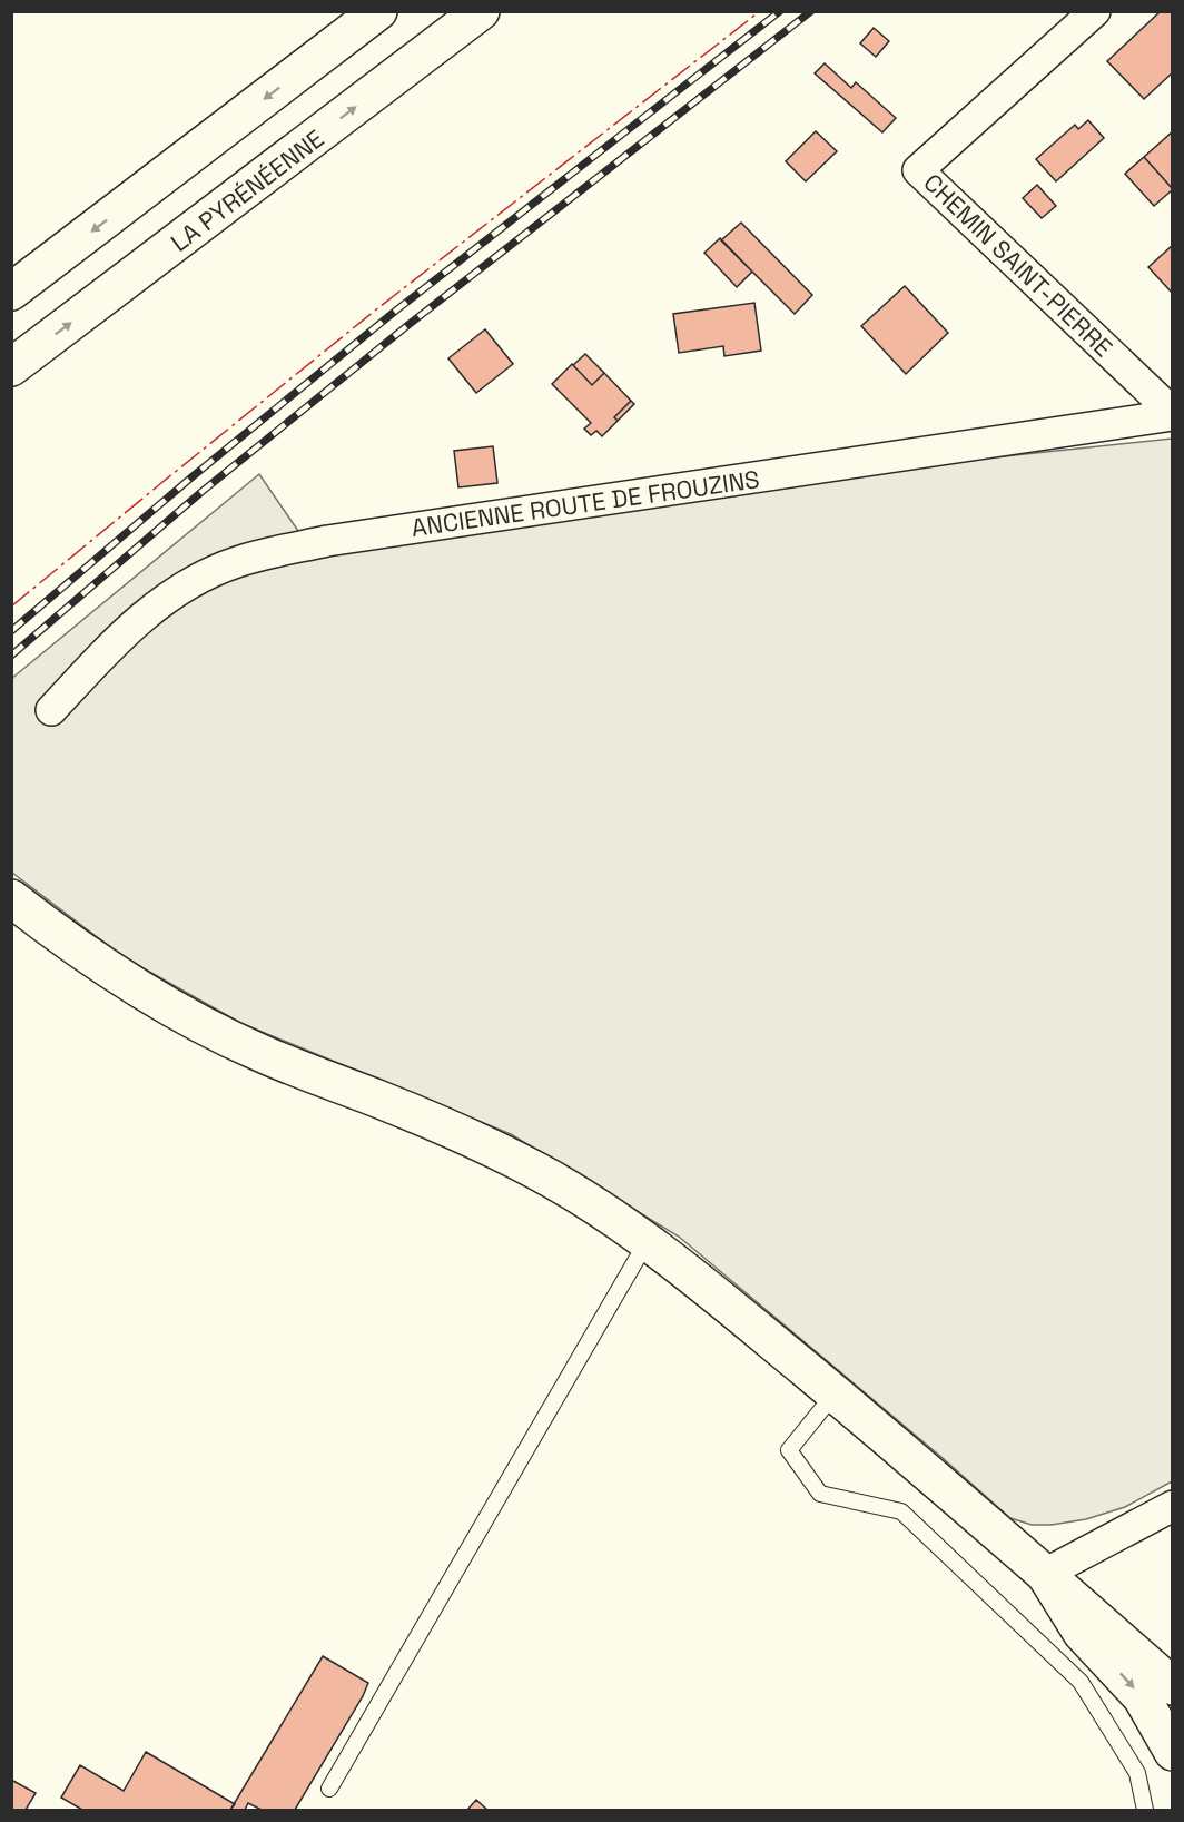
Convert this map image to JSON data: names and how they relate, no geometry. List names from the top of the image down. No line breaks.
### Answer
{"streets":{"main road":["LA PYRÉNÉENNE"],"street":["CHEMIN SAINT-PIERRE","ANCIENNE ROUTE DE FROUZINS"]},"crossings":[["CHEMIN SAINT-PIERRE","ANCIENNE ROUTE DE FROUZINS"]]}
